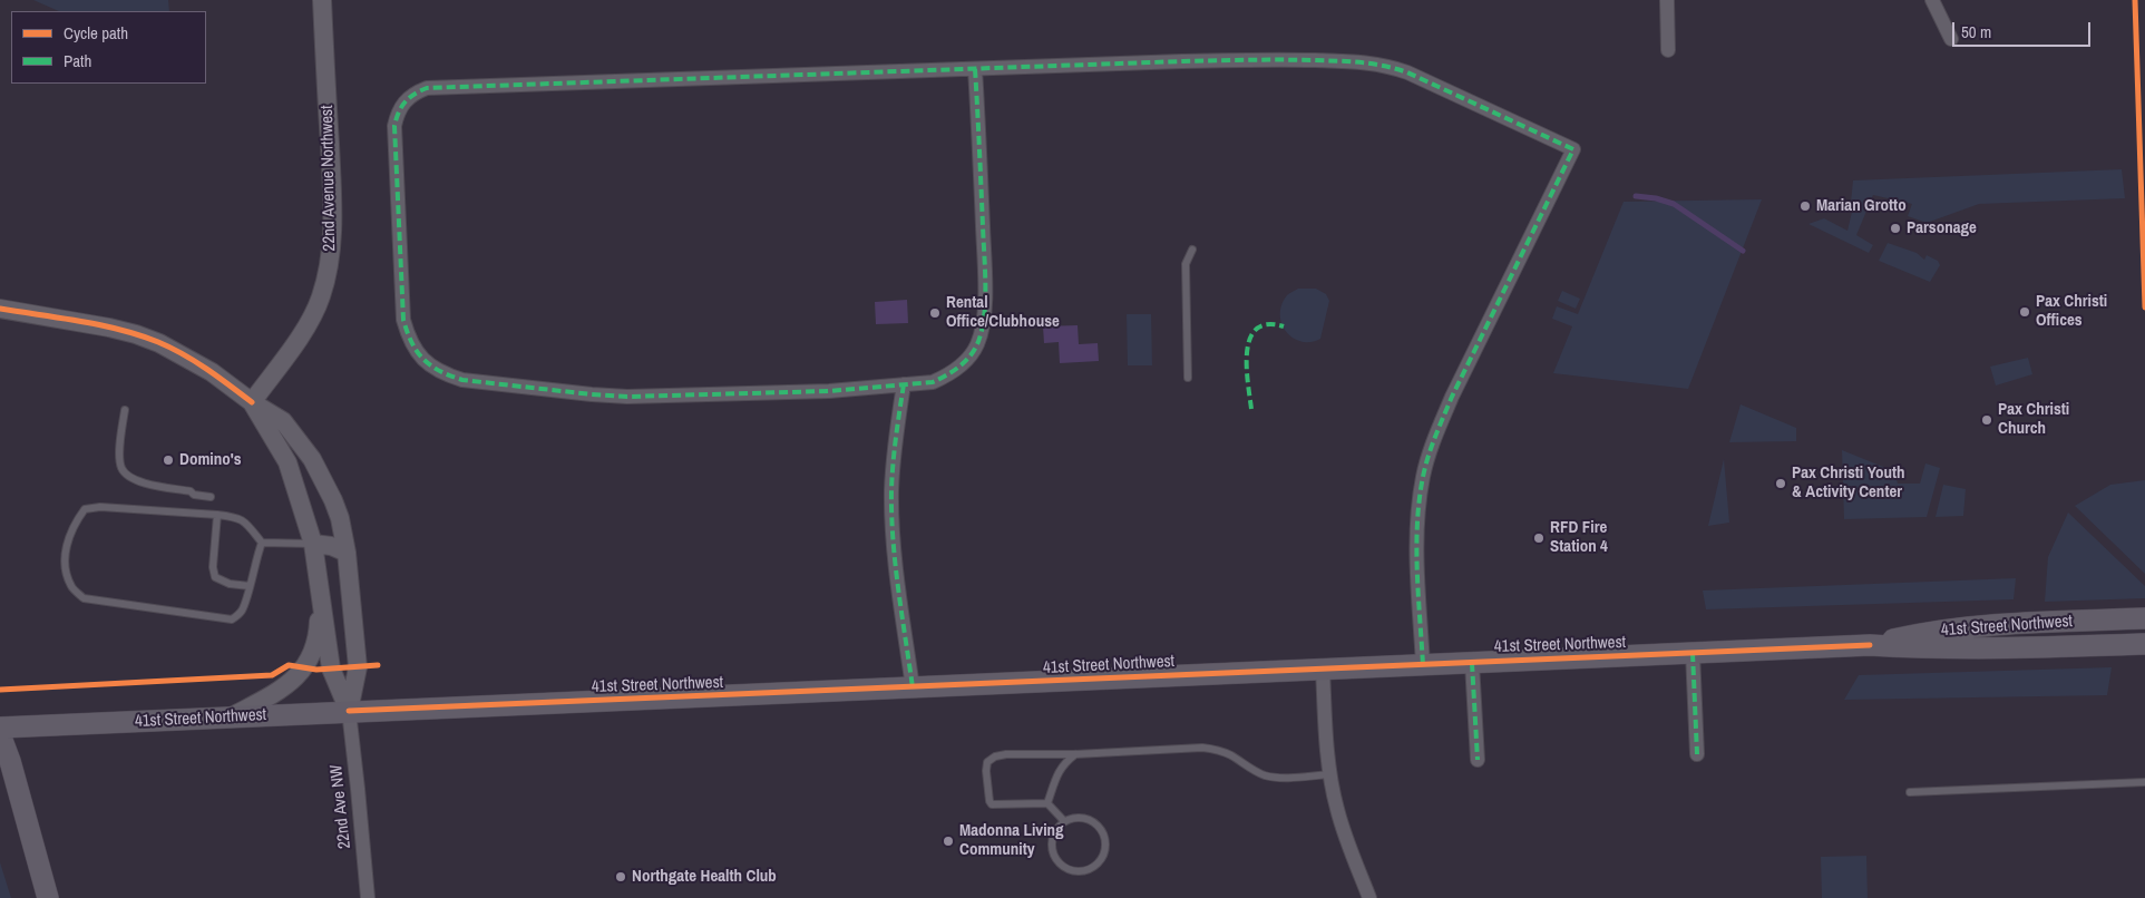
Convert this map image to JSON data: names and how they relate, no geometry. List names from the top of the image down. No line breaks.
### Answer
{"streets":{"main road":["41st Street Northwest"],"street":["22nd Avenue Northwest","22nd Ave NW"]},"crossings":[["41st Street Northwest","22nd Ave NW"]],"places":["Marian Grotto","Parsonage","Pax Christi Offices","Rental Office/Clubhouse","Pax Christi Church","Domino's","Pax Christi Youth & Activity Center","RFD Fire Station 4","Madonna Living Community","Northgate Health Club"],"legend":["Cycle path","Path"],"scale_bar":"50 m"}
